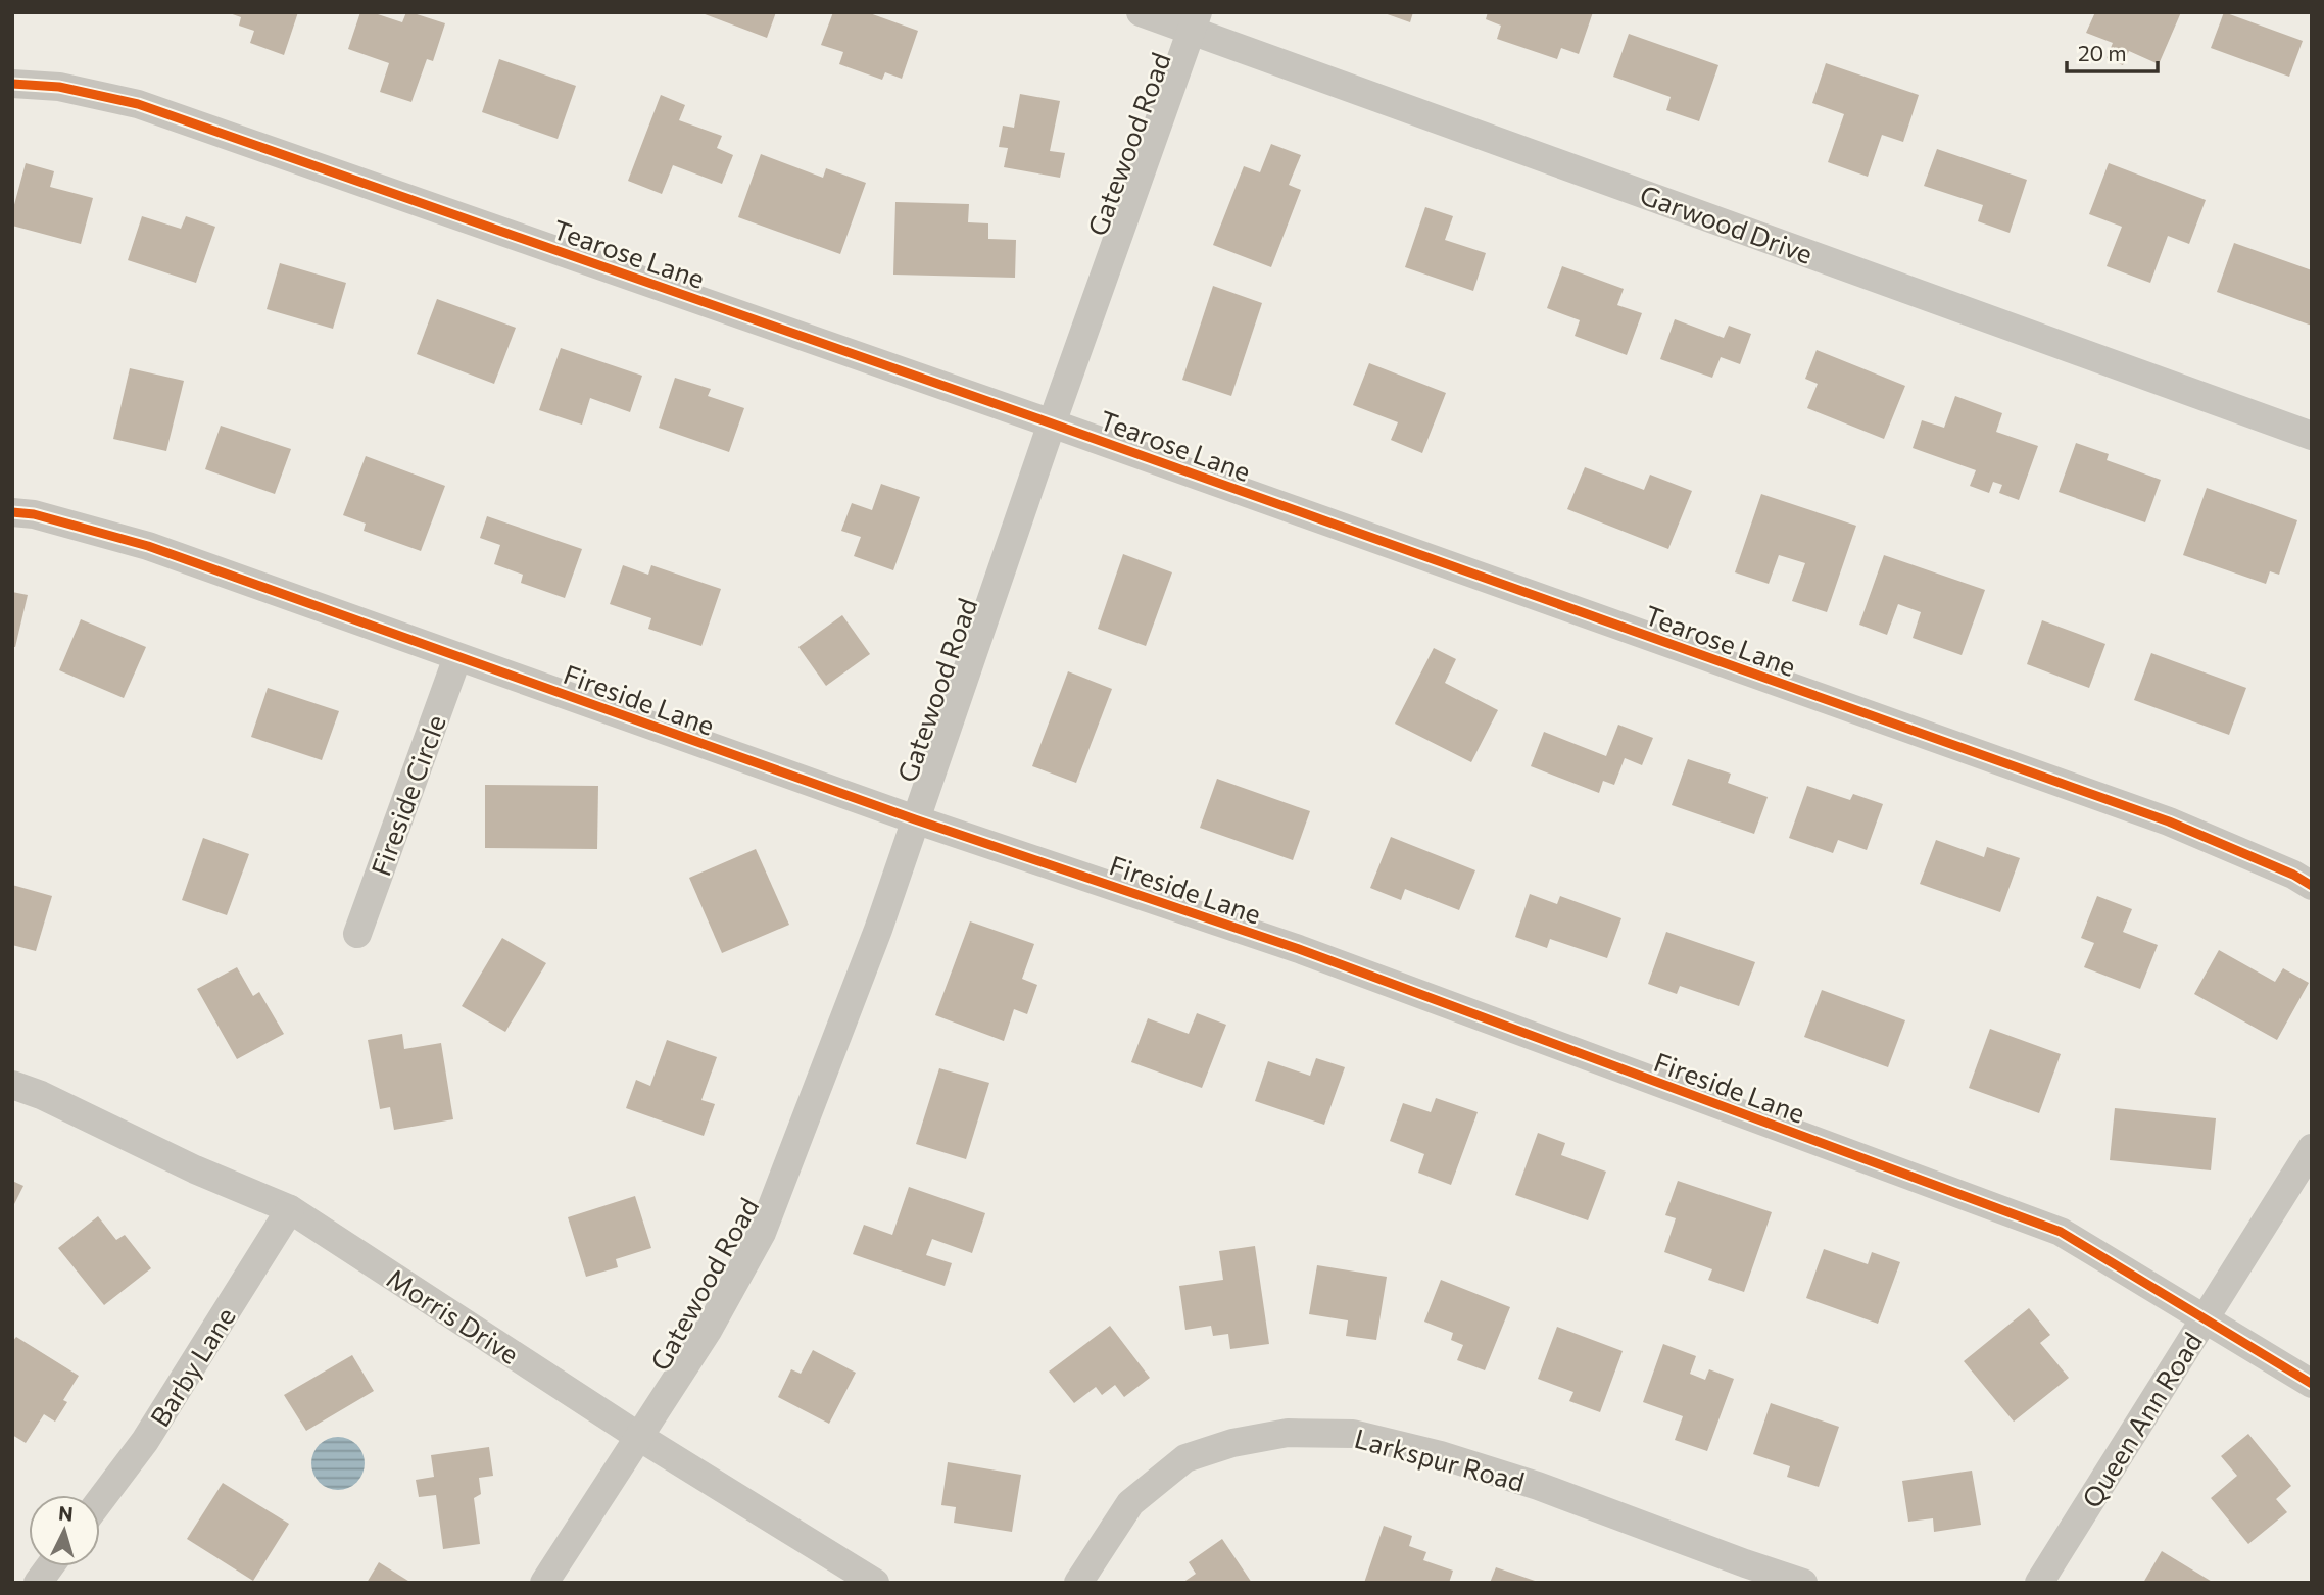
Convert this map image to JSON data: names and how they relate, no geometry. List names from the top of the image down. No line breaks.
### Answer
{"streets":{"street":["Gatewood Road","Garwood Drive","Tearose Lane","Fireside Lane","Fireside Circle","Morris Drive","Barby Lane","Queen Ann Road","Larkspur Road"]},"crossings":[["Gatewood Road","Garwood Drive"],["Gatewood Road","Tearose Lane"],["Gatewood Road","Fireside Lane"],["Gatewood Road","Morris Drive"],["Fireside Lane","Fireside Circle"],["Fireside Lane","Queen Ann Road"],["Morris Drive","Barby Lane"]],"scale_bar":"20 m","north":"top"}
